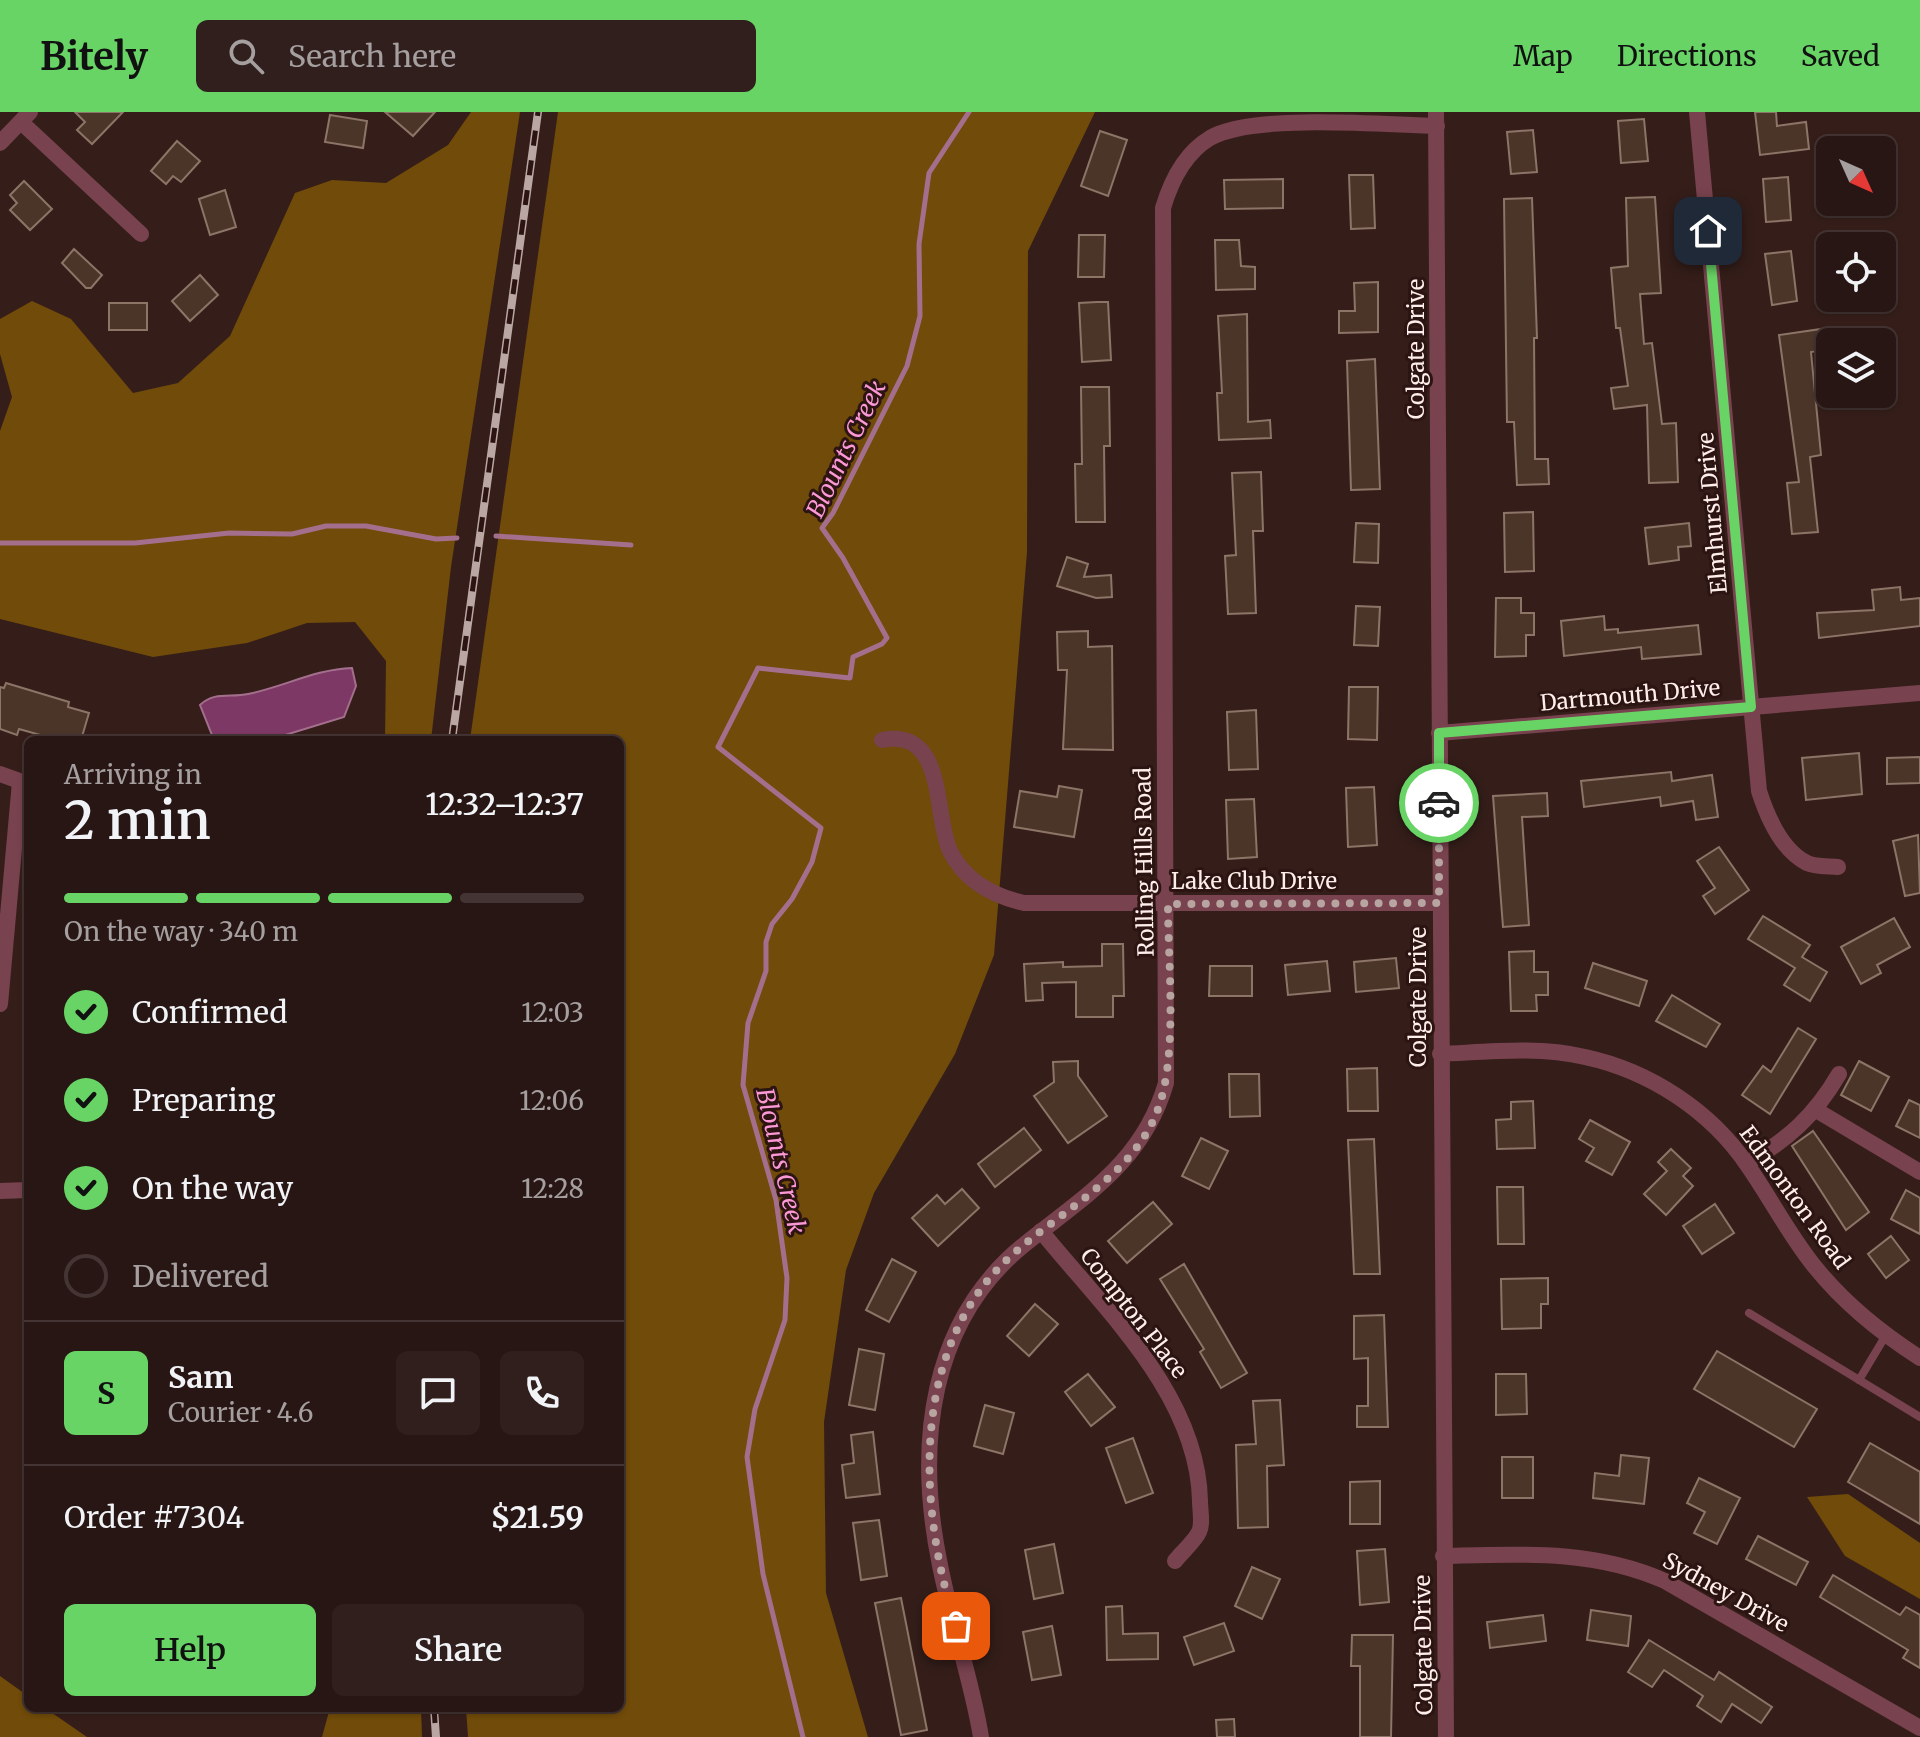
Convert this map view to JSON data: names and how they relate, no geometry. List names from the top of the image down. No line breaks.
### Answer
{"streets":{"street":["Colgate Drive","Elmhurst Drive","Dartmouth Drive","Rolling Hills Road","Lake Club Drive","Edmonton Road","Compton Place","Sydney Drive"]},"crossings":[["Colgate Drive","Dartmouth Drive"],["Colgate Drive","Rolling Hills Road"],["Colgate Drive","Lake Club Drive"],["Colgate Drive","Edmonton Road"],["Colgate Drive","Sydney Drive"],["Elmhurst Drive","Dartmouth Drive"],["Rolling Hills Road","Lake Club Drive"],["Rolling Hills Road","Compton Place"]],"water":["Blounts Creek"],"north":"bottom right","page":{"header":"Bitely","search":"Search here","nav":["Map","Directions","Saved"],"heading":["2 min","Arriving in","12:32–12:37"],"panel":["Sam","Courier · 4.6","Order #7304","$21.59"],"bar":"On the way · 340 m","list":[["Confirmed","12:03"],["Preparing","12:06"],["On the way","12:28"],"Delivered"],"round":"S","buttons":["Help","Share"]}}
